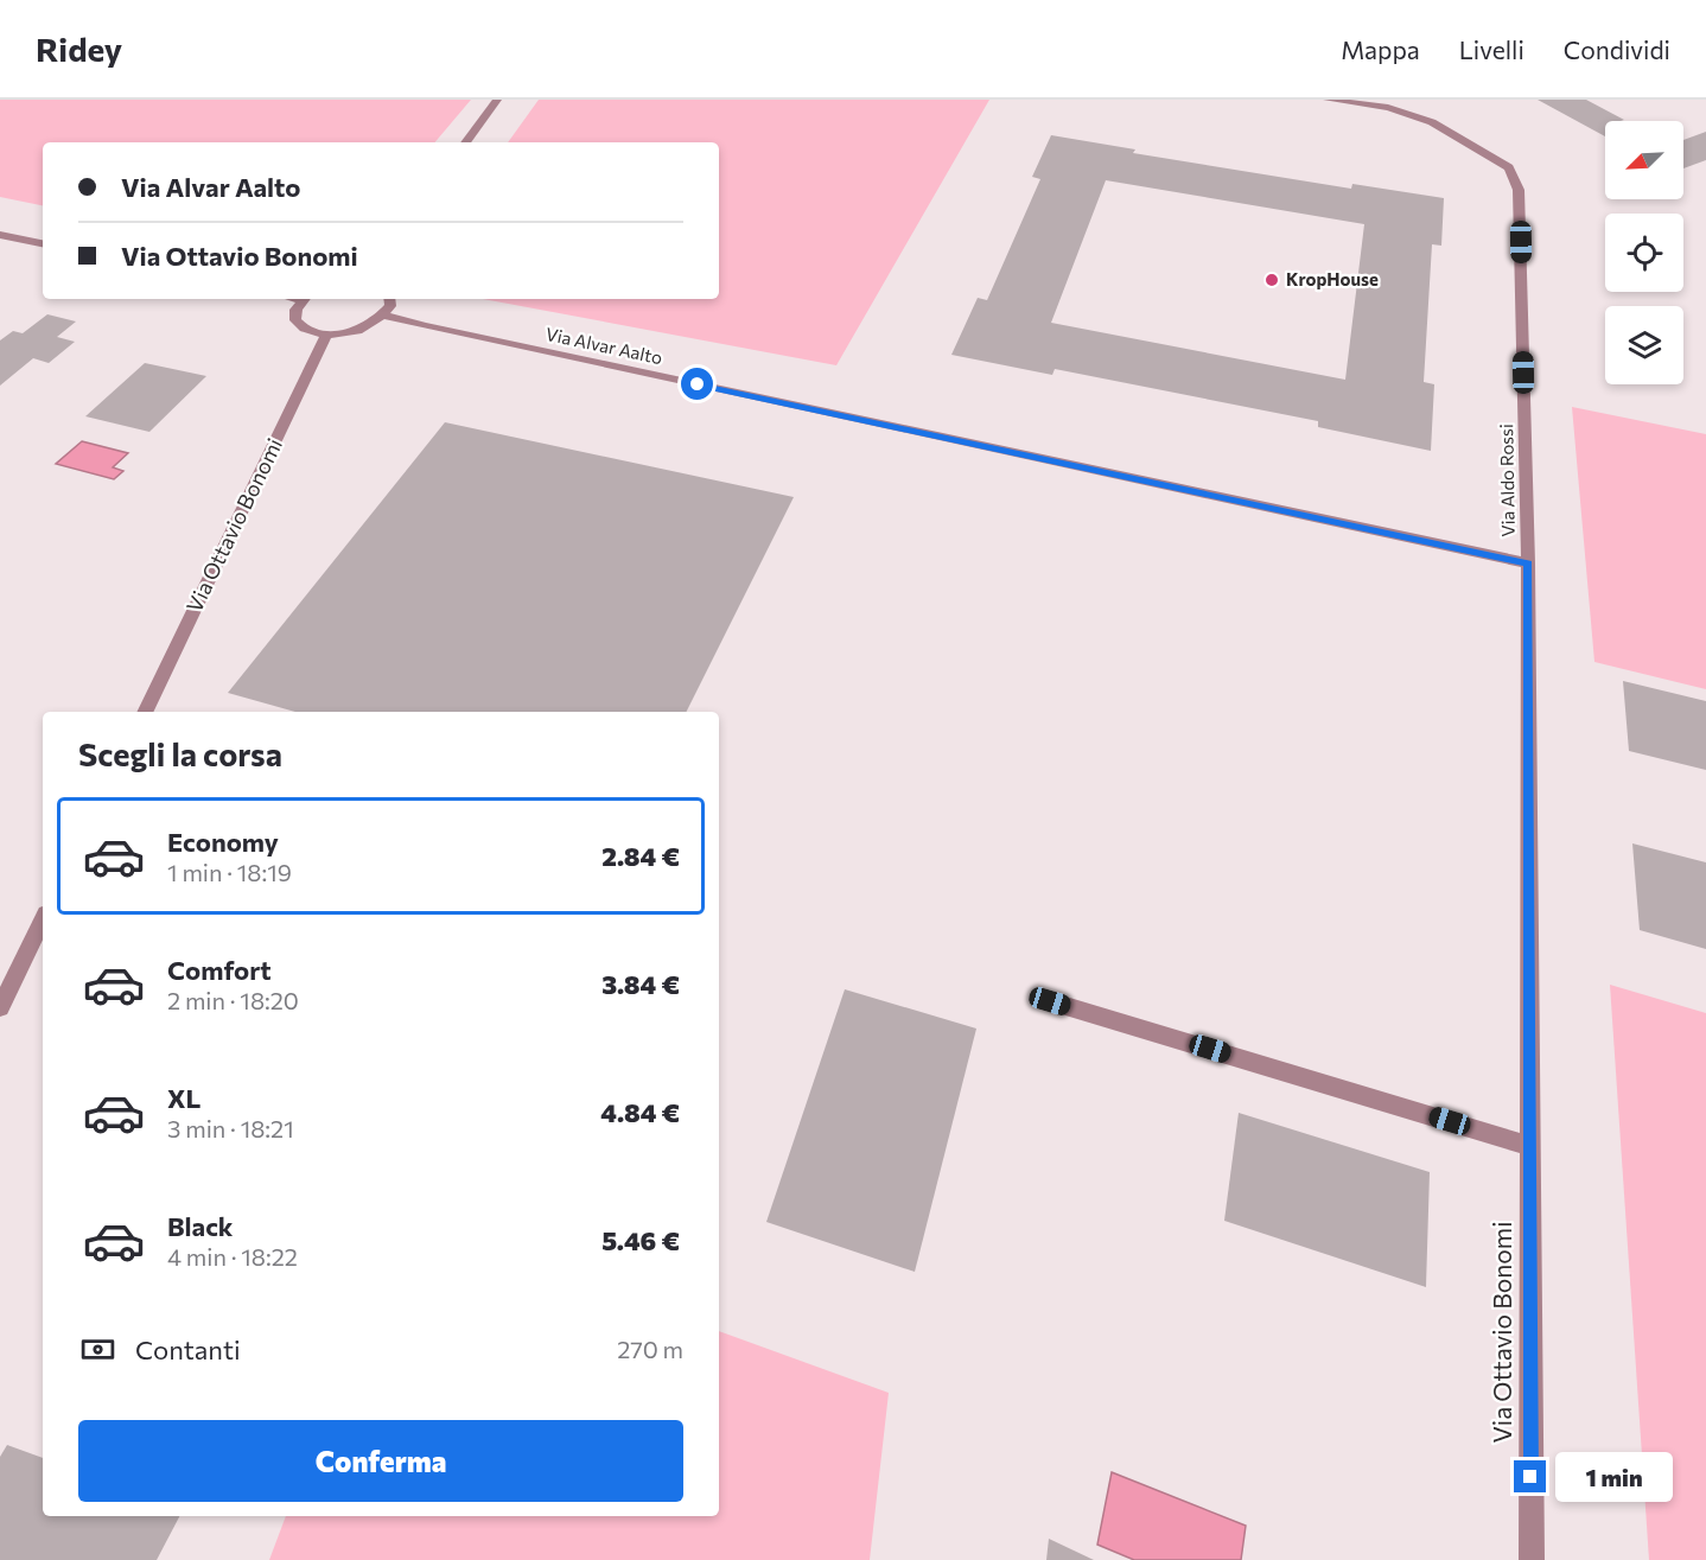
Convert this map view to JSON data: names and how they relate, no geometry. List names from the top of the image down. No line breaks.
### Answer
{"streets":{"street":["Via Alvar Aalto","Via Aldo Rossi","Via Ottavio Bonomi"]},"crossings":[["Via Alvar Aalto","Via Aldo Rossi"],["Via Alvar Aalto","Via Ottavio Bonomi"],["Via Aldo Rossi","Via Ottavio Bonomi"]],"places":["KropHouse"],"north":"bottom left","page":{"header":"Ridey","nav":["Mappa","Livelli","Condividi"],"banner":["Via Alvar Aalto","Via Ottavio Bonomi"],"heading":"Scegli la corsa","list":[{"name":"Economy","note":"1 min · 18:19","value":"2.84 €"},{"name":"Comfort","note":"2 min · 18:20","value":"3.84 €"},{"name":"XL","note":"3 min · 18:21","value":"4.84 €"},{"name":"Black","note":"4 min · 18:22","value":"5.46 €"}],"pay":["Contanti","270 m"],"buttons":"Conferma","bubble":"1 min"}}
